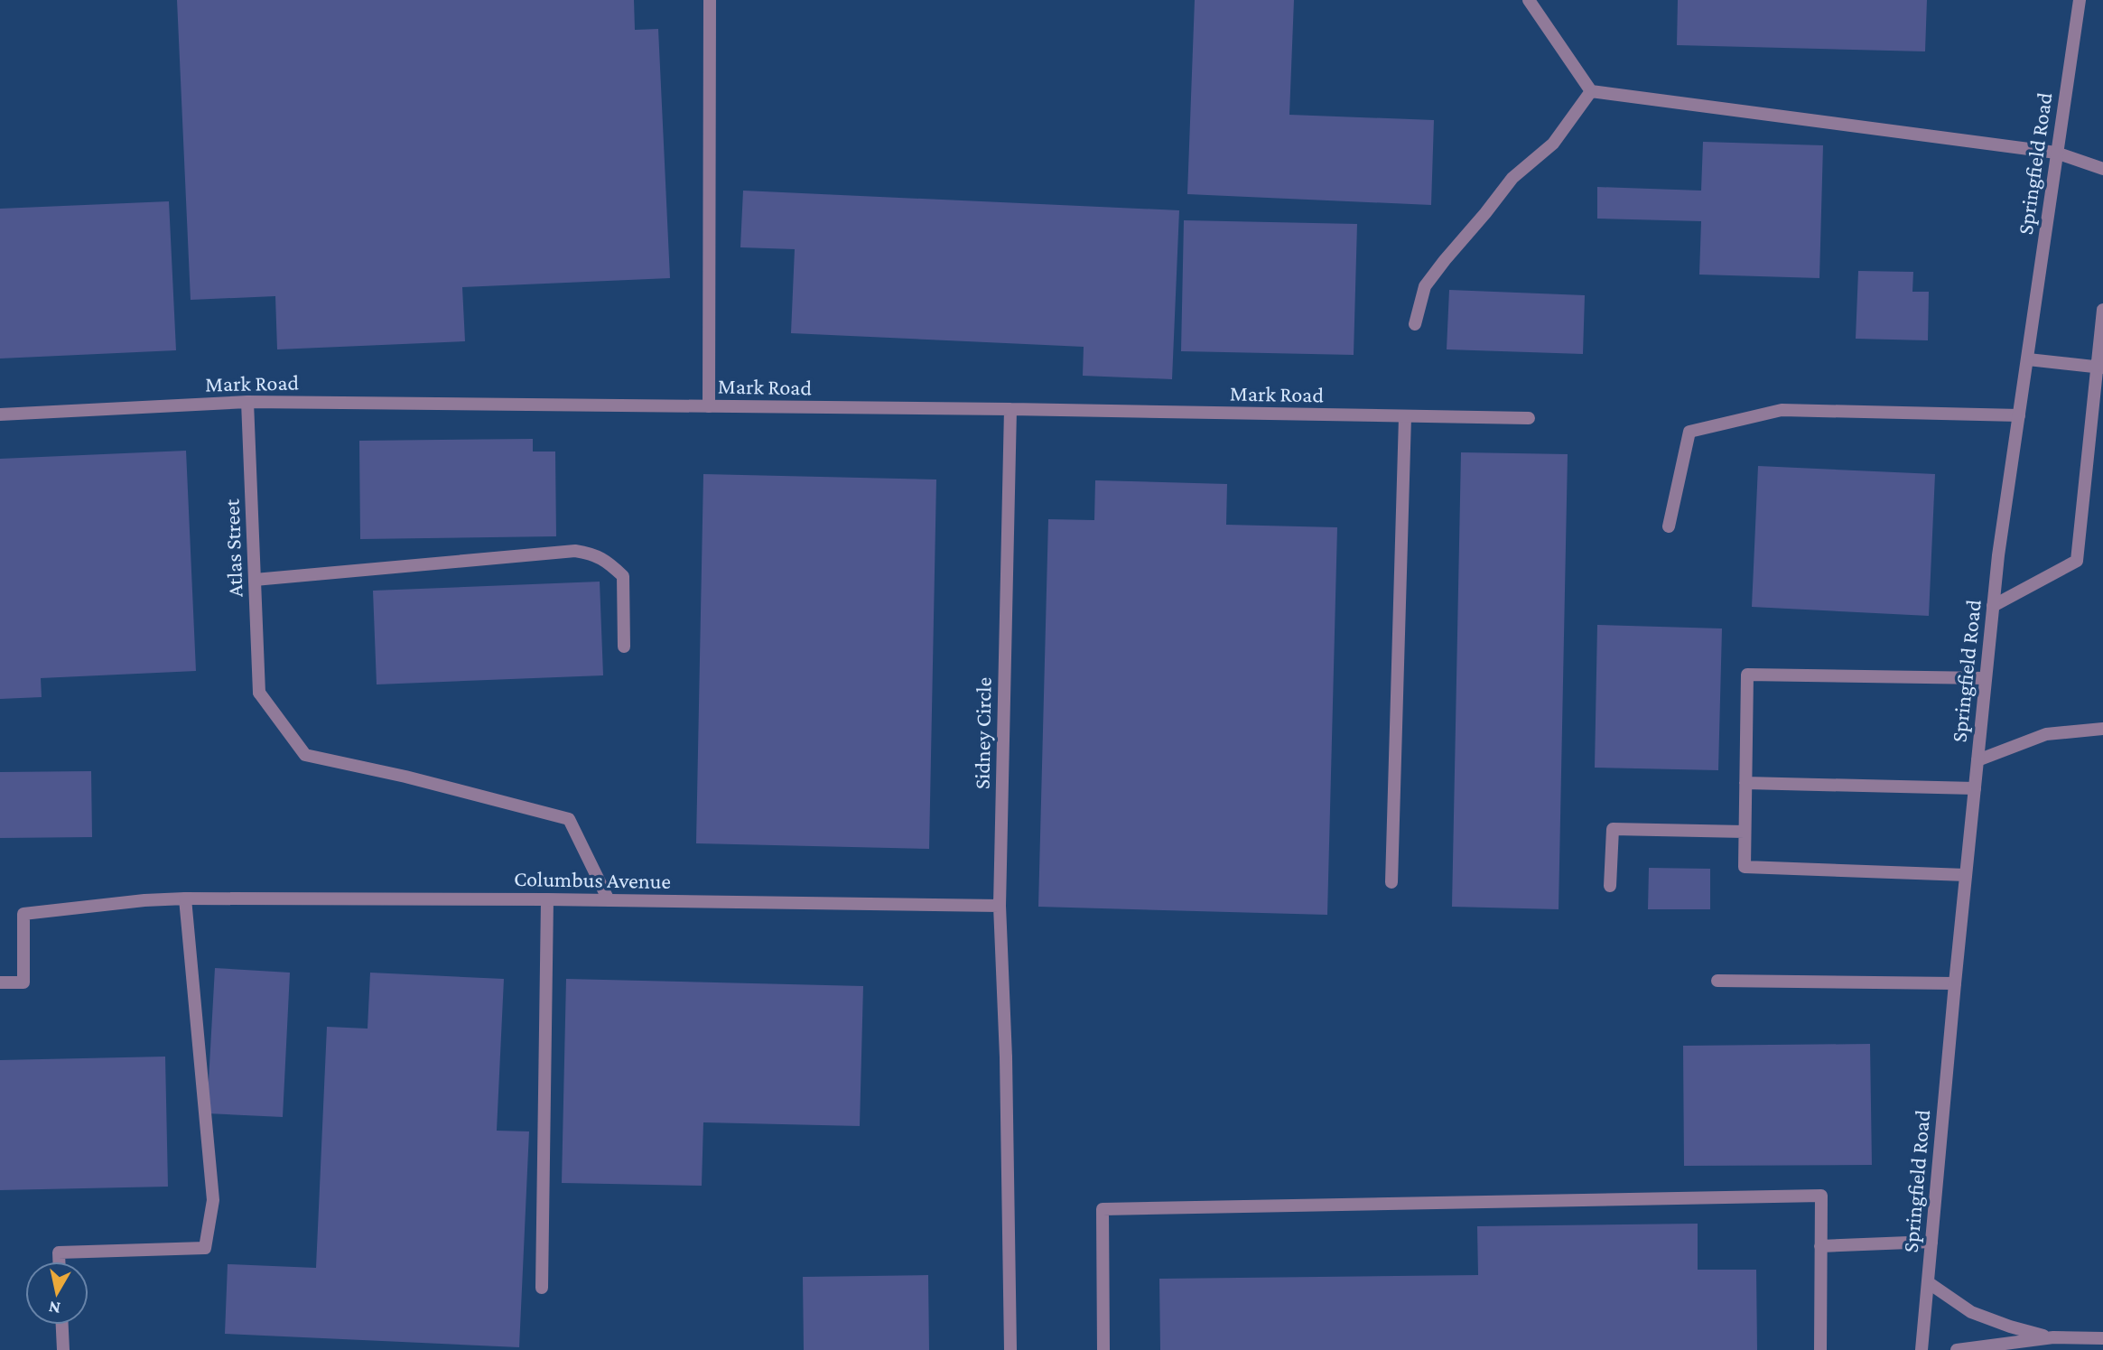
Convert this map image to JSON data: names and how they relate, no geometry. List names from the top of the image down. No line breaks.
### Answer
{"streets":{"street":["Springfield Road","Mark Road","Atlas Street","Sidney Circle","Columbus Avenue"]},"crossings":[["Mark Road","Atlas Street"],["Mark Road","Sidney Circle"],["Atlas Street","Columbus Avenue"],["Sidney Circle","Columbus Avenue"]],"north":"bottom"}
